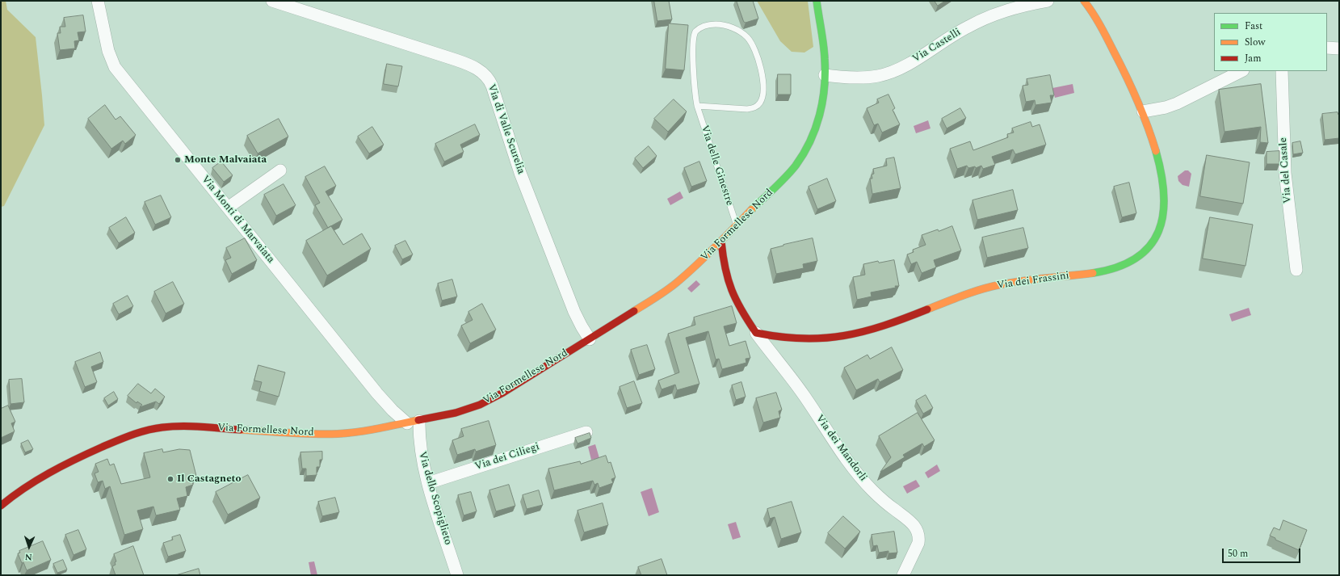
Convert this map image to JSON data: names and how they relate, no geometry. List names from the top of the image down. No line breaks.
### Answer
{"streets":{"street":["Via Castelli","Via di Valle Scurelia","Via del Casale","Via Monti di Marvaiata","Via Formellese Nord","Via dei Frassini","Via dei Mandorli","Via dei Ciliegi","Via dello Scopiglieto"],"lane":["Via delle Ginestre"]},"crossings":[["Via Castelli","Via Formellese Nord"],["Via di Valle Scurelia","Via Formellese Nord"],["Via delle Ginestre","Via Formellese Nord"],["Via Monti di Marvaiata","Via Formellese Nord"],["Via Formellese Nord","Via dei Mandorli"],["Via Formellese Nord","Via dello Scopiglieto"],["Via dei Frassini","Via dei Mandorli"],["Via dei Ciliegi","Via dello Scopiglieto"]],"places":["Monte Malvaiata","Il Castagneto"],"legend":["Fast","Slow","Jam"],"scale_bar":"50 m","north":"bottom"}
